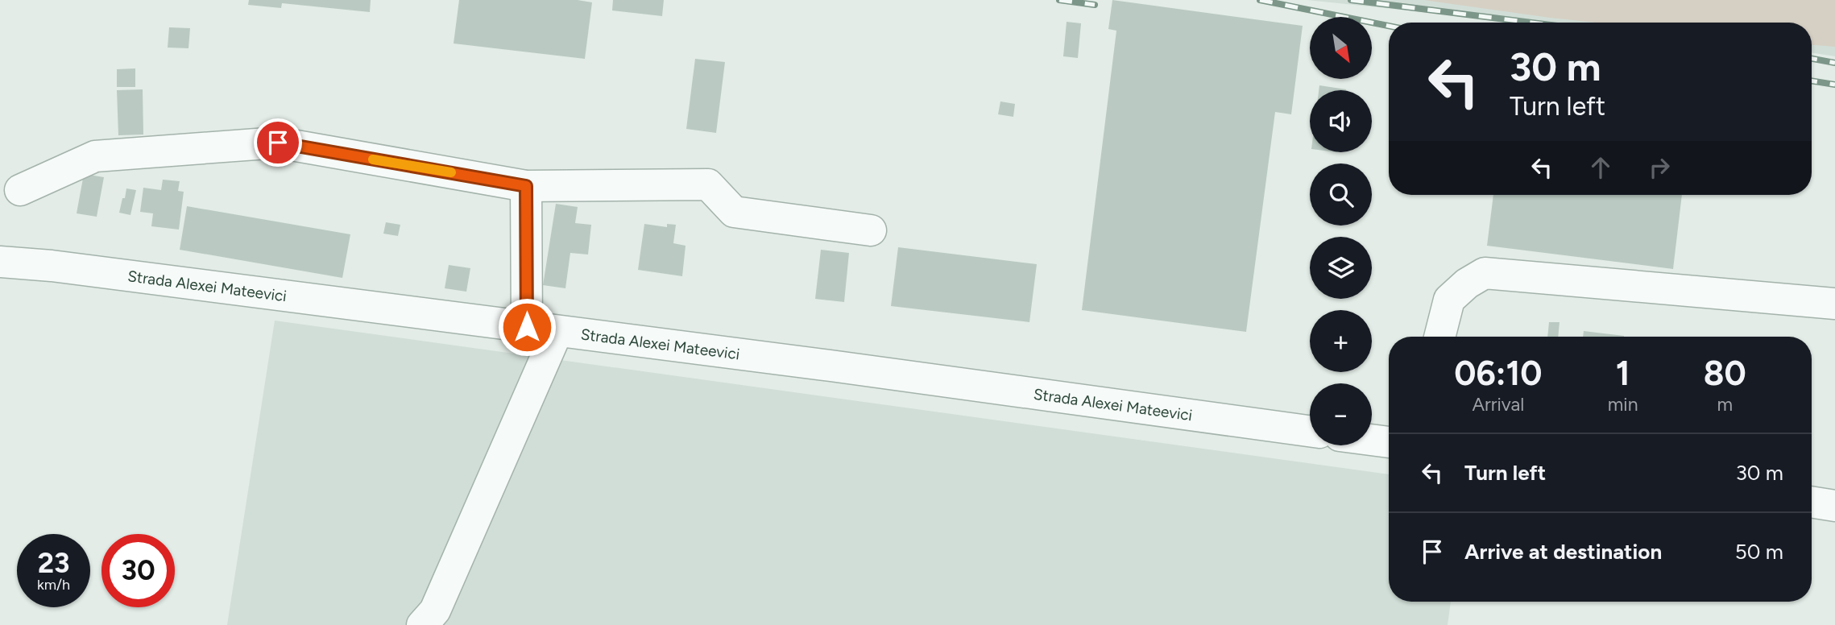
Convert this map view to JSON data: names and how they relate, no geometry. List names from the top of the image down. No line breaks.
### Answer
{"streets":{"street":["Strada Alexei Mateevici"]},"north":"bottom right","page":{"map_buttons":["+","−"],"turn":["30 m","Turn left"],"eta":["06:10","Arrival","1","min","80","m"],"list":[{"name":"Turn left","value":"30 m"},{"name":"Arrive at destination","value":"50 m"}],"speed":"23 km/h","limit":"30"}}
